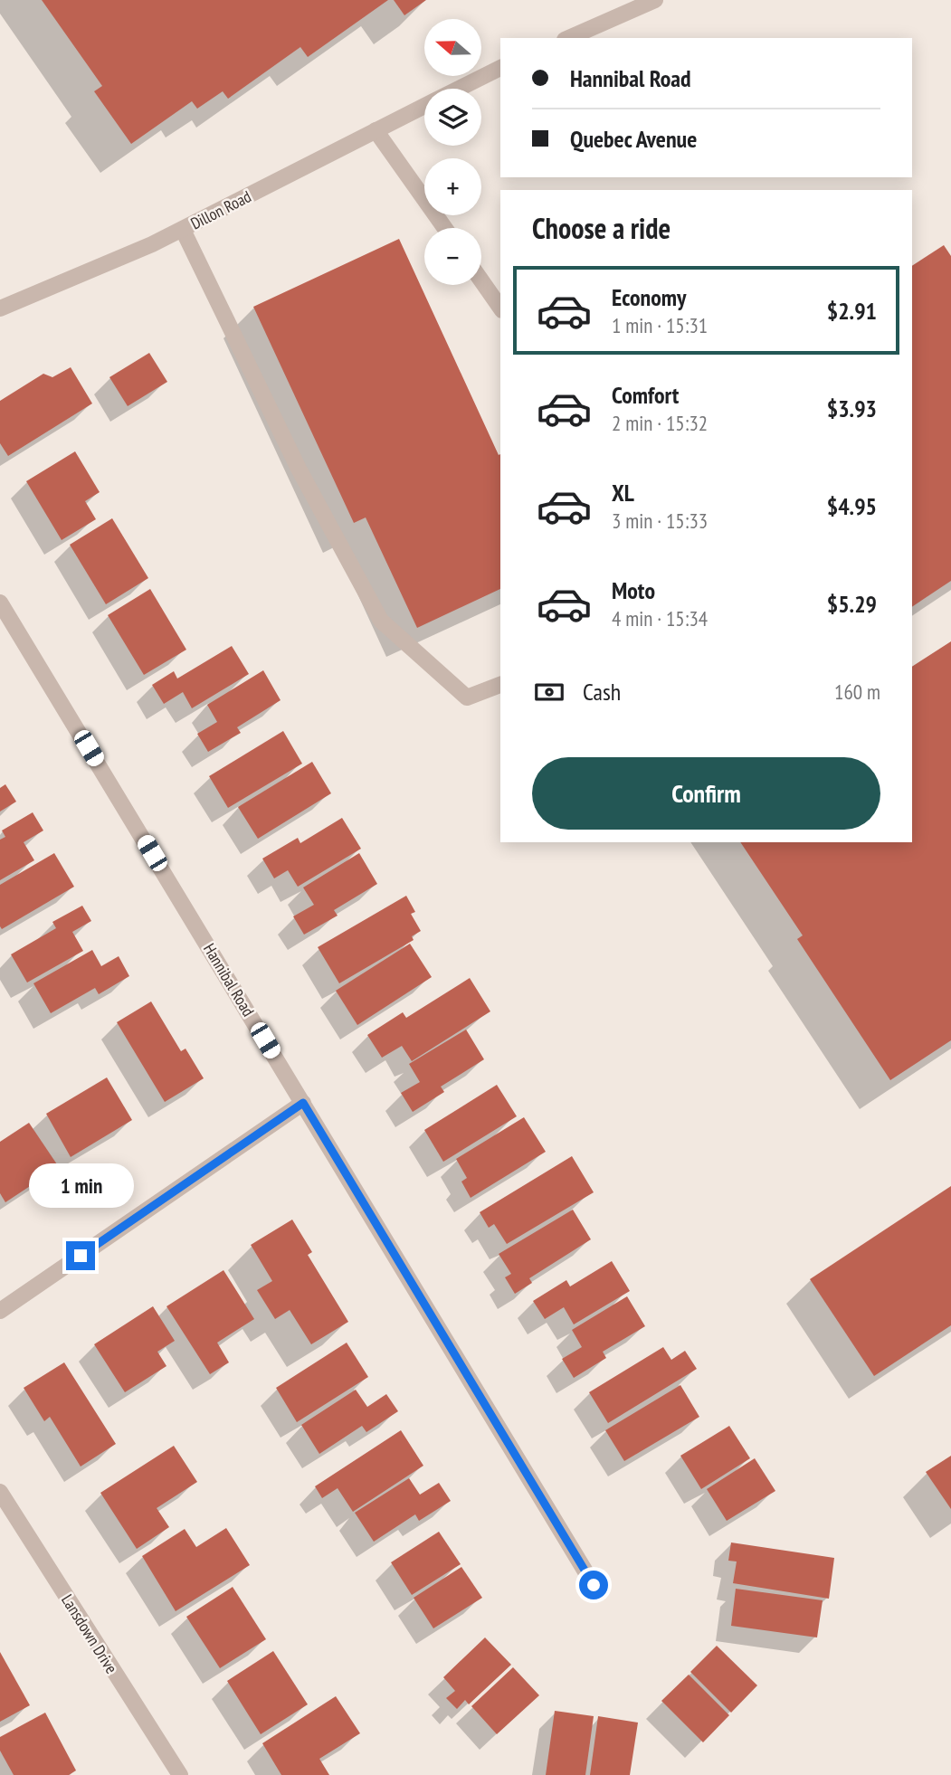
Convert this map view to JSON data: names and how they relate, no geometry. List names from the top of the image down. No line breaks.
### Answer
{"streets":{"street":["Dillon Road","Hannibal Road","Lansdown Drive"]},"north":"left","page":{"map_buttons":["+","−"],"banner":["Hannibal Road","Quebec Avenue"],"heading":"Choose a ride","list":[{"name":"Economy","note":"1 min · 15:31","value":"$2.91"},{"name":"Comfort","note":"2 min · 15:32","value":"$3.93"},{"name":"XL","note":"3 min · 15:33","value":"$4.95"},{"name":"Moto","note":"4 min · 15:34","value":"$5.29"}],"pay":["Cash","160 m"],"buttons":"Confirm","bubble":"1 min"}}
